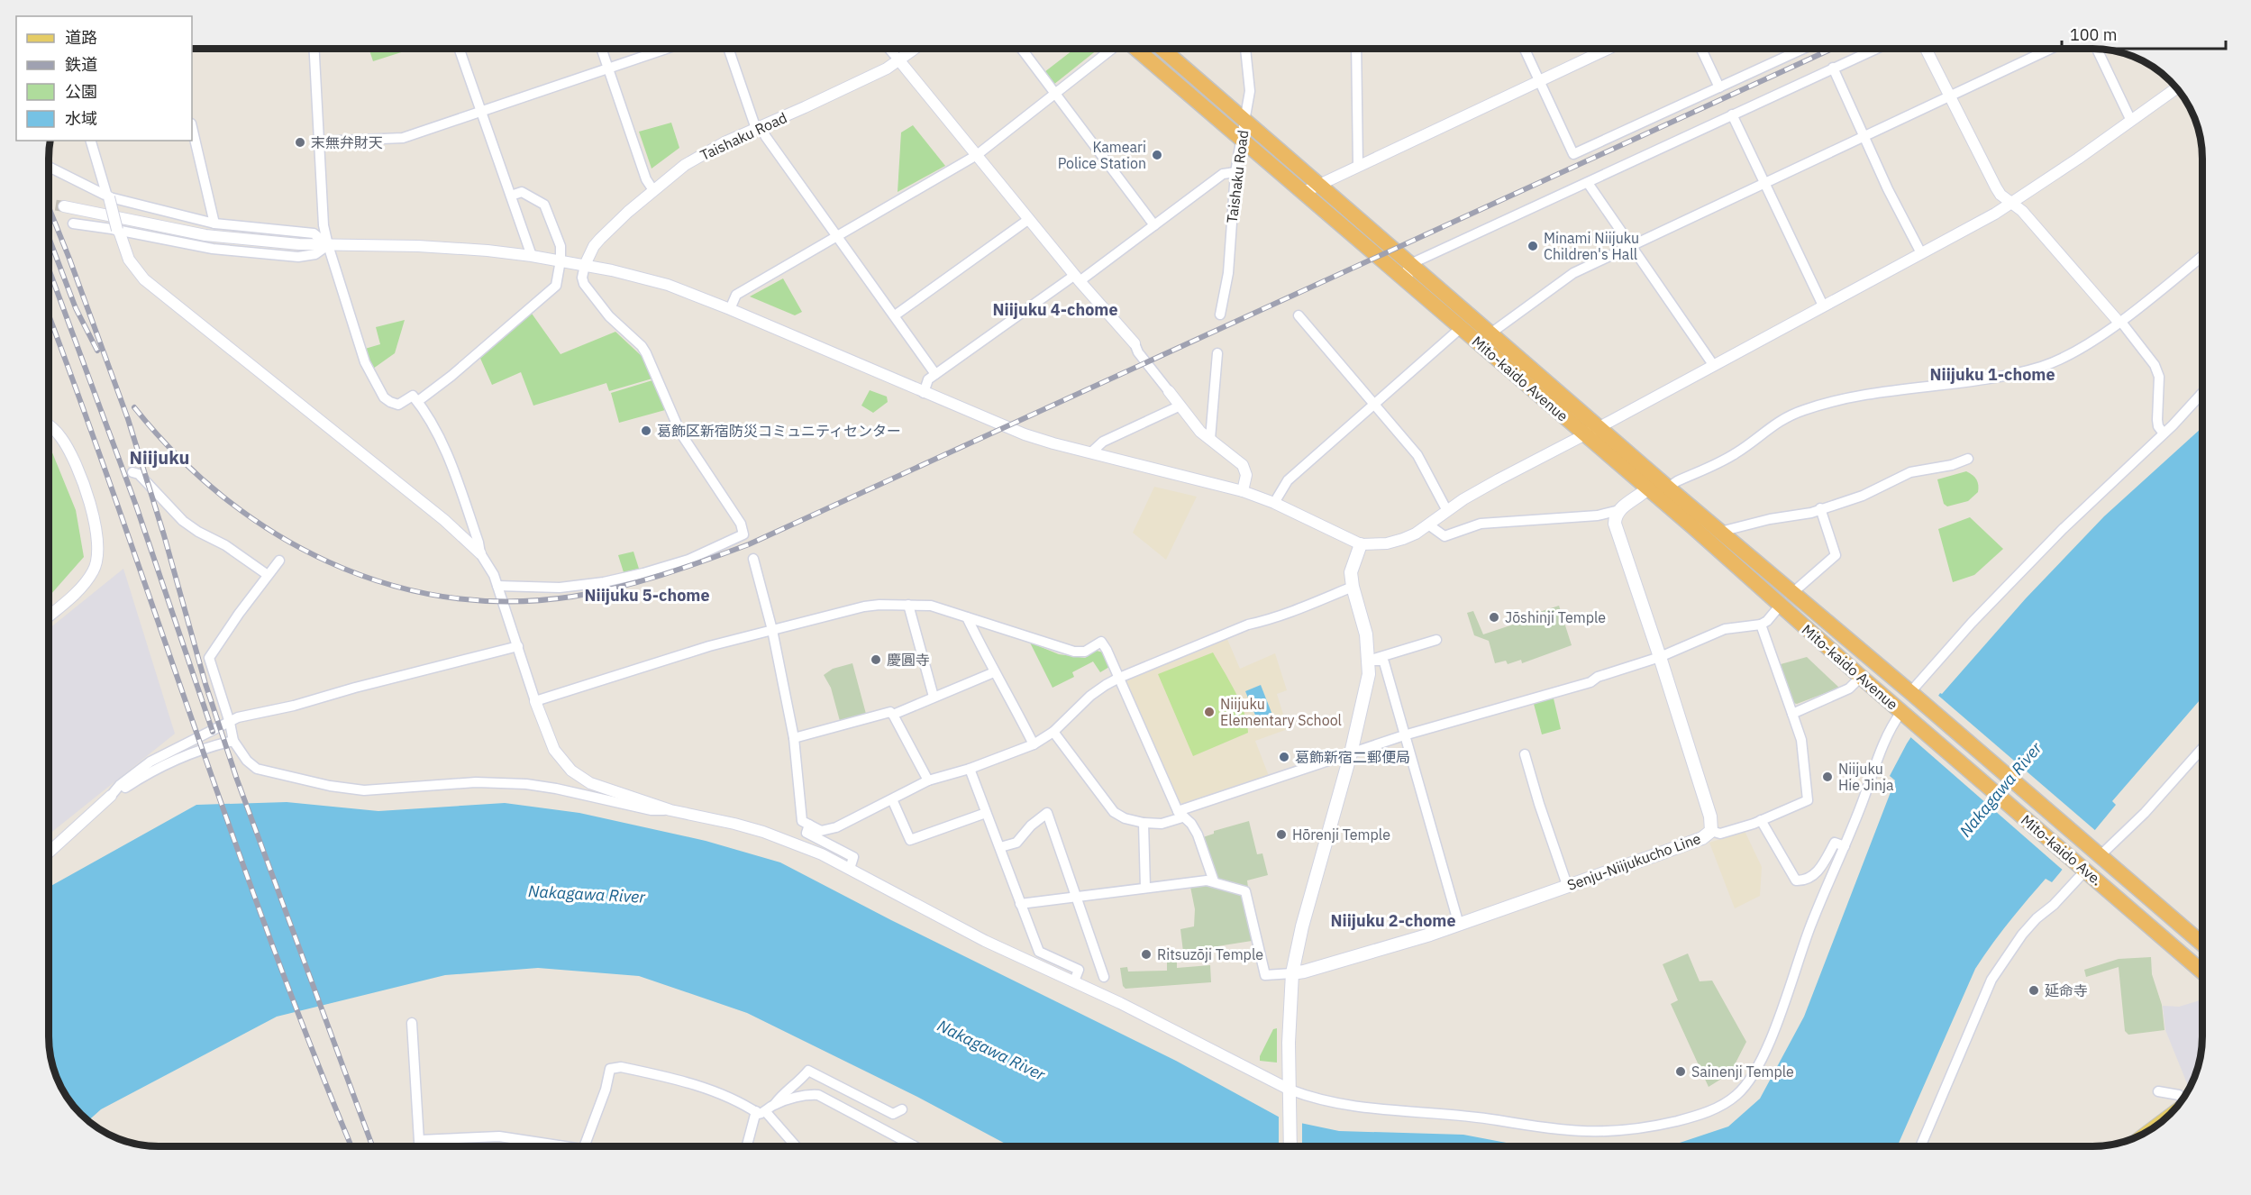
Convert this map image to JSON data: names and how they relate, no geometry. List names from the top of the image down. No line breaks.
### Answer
{"streets":{"highway":["Mito-kaido Avenue","Mito-kaido Ave."],"main road":["Senju-Niijukucho Line"],"street":["Taishaku Road"]},"crossings":[["Taishaku Road","Mito-kaido Avenue"],["Mito-kaido Avenue","Mito-kaido Ave."]],"districts":["Niijuku 4-chome","Niijuku 1-chome","Niijuku","Niijuku 5-chome","Niijuku 2-chome"],"water":["Nakagawa River"],"places":["末無弁財天","Kameari Police Station","Minami Niijuku Children's Hall","葛飾区新宿防災コミュニティセンター","Jōshinji Temple","慶圓寺","Niijuku Elementary School","葛飾新宿二郵便局","Niijuku Hie Jinja","Hōrenji Temple","Ritsuzōji Temple","延命寺","Sainenji Temple"],"legend":["道路","鉄道","公園","水域"],"scale_bar":"100 m"}
